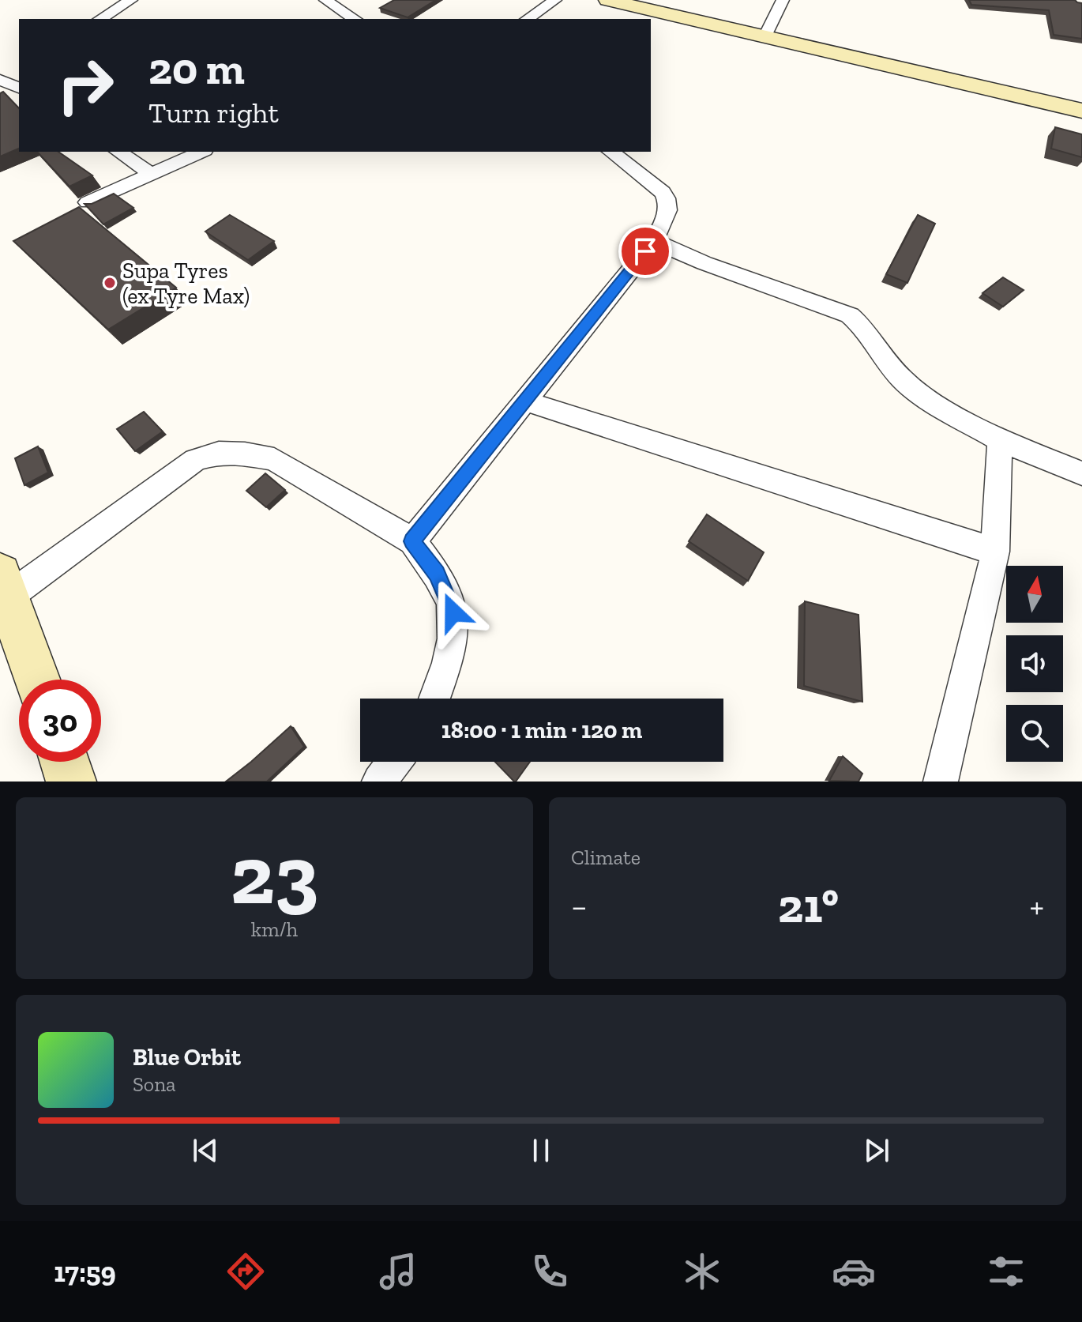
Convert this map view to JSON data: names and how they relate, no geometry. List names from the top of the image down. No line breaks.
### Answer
{"places":["Supa Tyres (ex Tyre Max)"],"north":"top","page":{"turn":["20 m","Turn right"],"limit":"30","trip":"18:00 · 1 min · 120 m","tile":[["23","km/h"],"Climate"],"heat":["−","21°","+"],"song":["Blue Orbit","Sona"],"tabs":"17:59"}}
